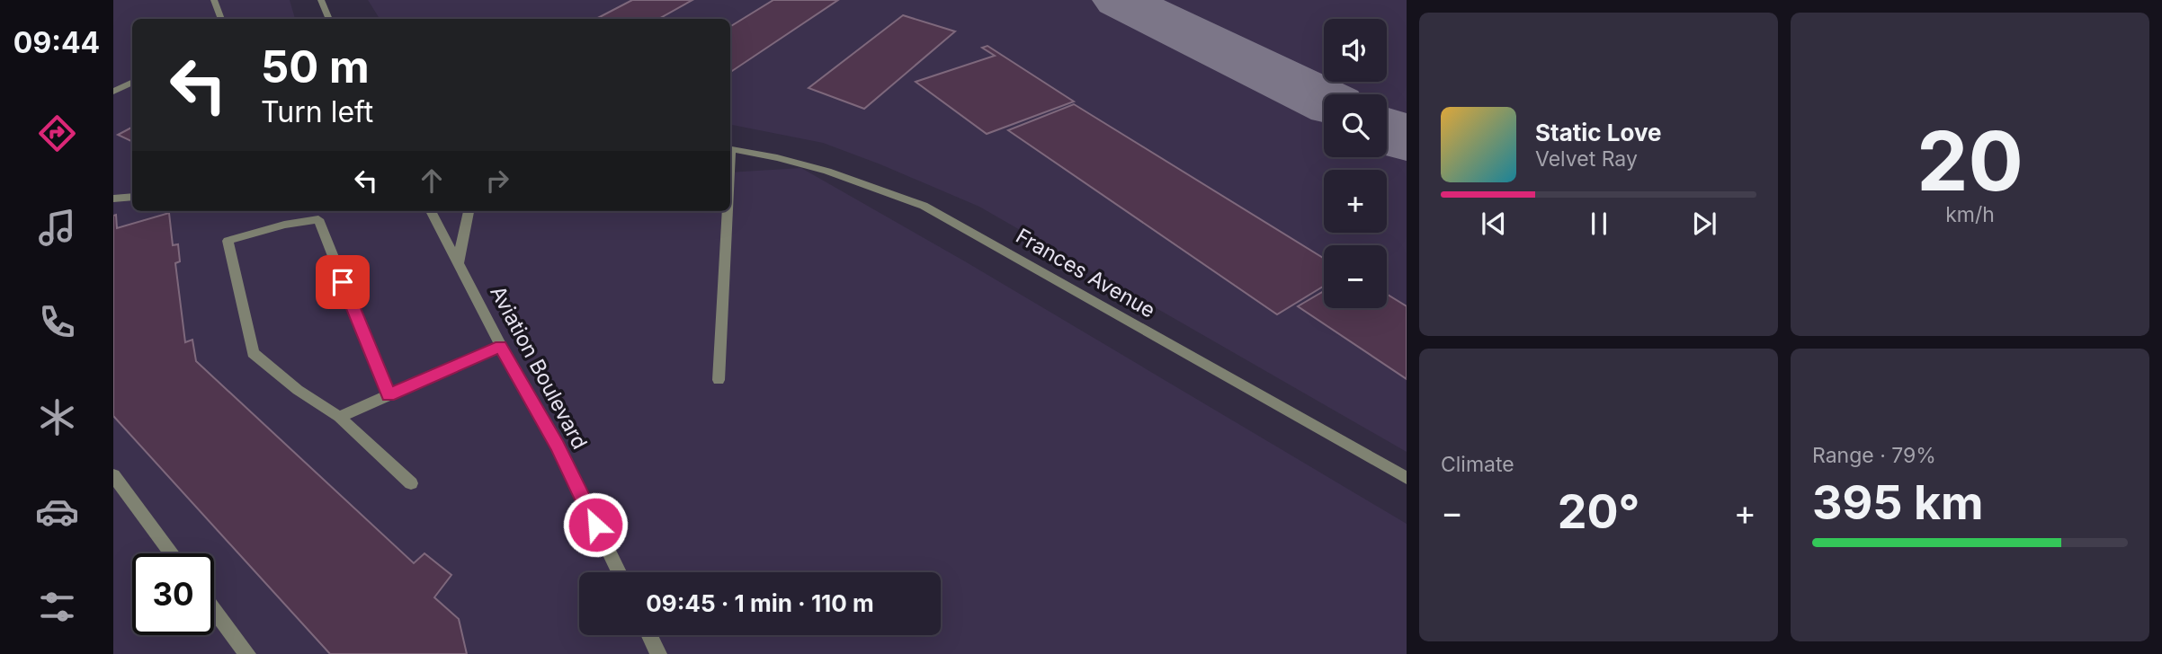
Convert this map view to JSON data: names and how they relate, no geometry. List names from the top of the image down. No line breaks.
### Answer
{"streets":{"street":["Frances Avenue","Aviation Boulevard"]},"page":{"tabs":"09:44","tile":[["20","km/h"],"Climate",["Range · 79%","395 km"]],"map_buttons":["+","−"],"turn":["50 m","Turn left"],"song":["Static Love","Velvet Ray"],"heat":["−","20°","+"],"limit":"30","trip":"09:45 · 1 min · 110 m"}}
